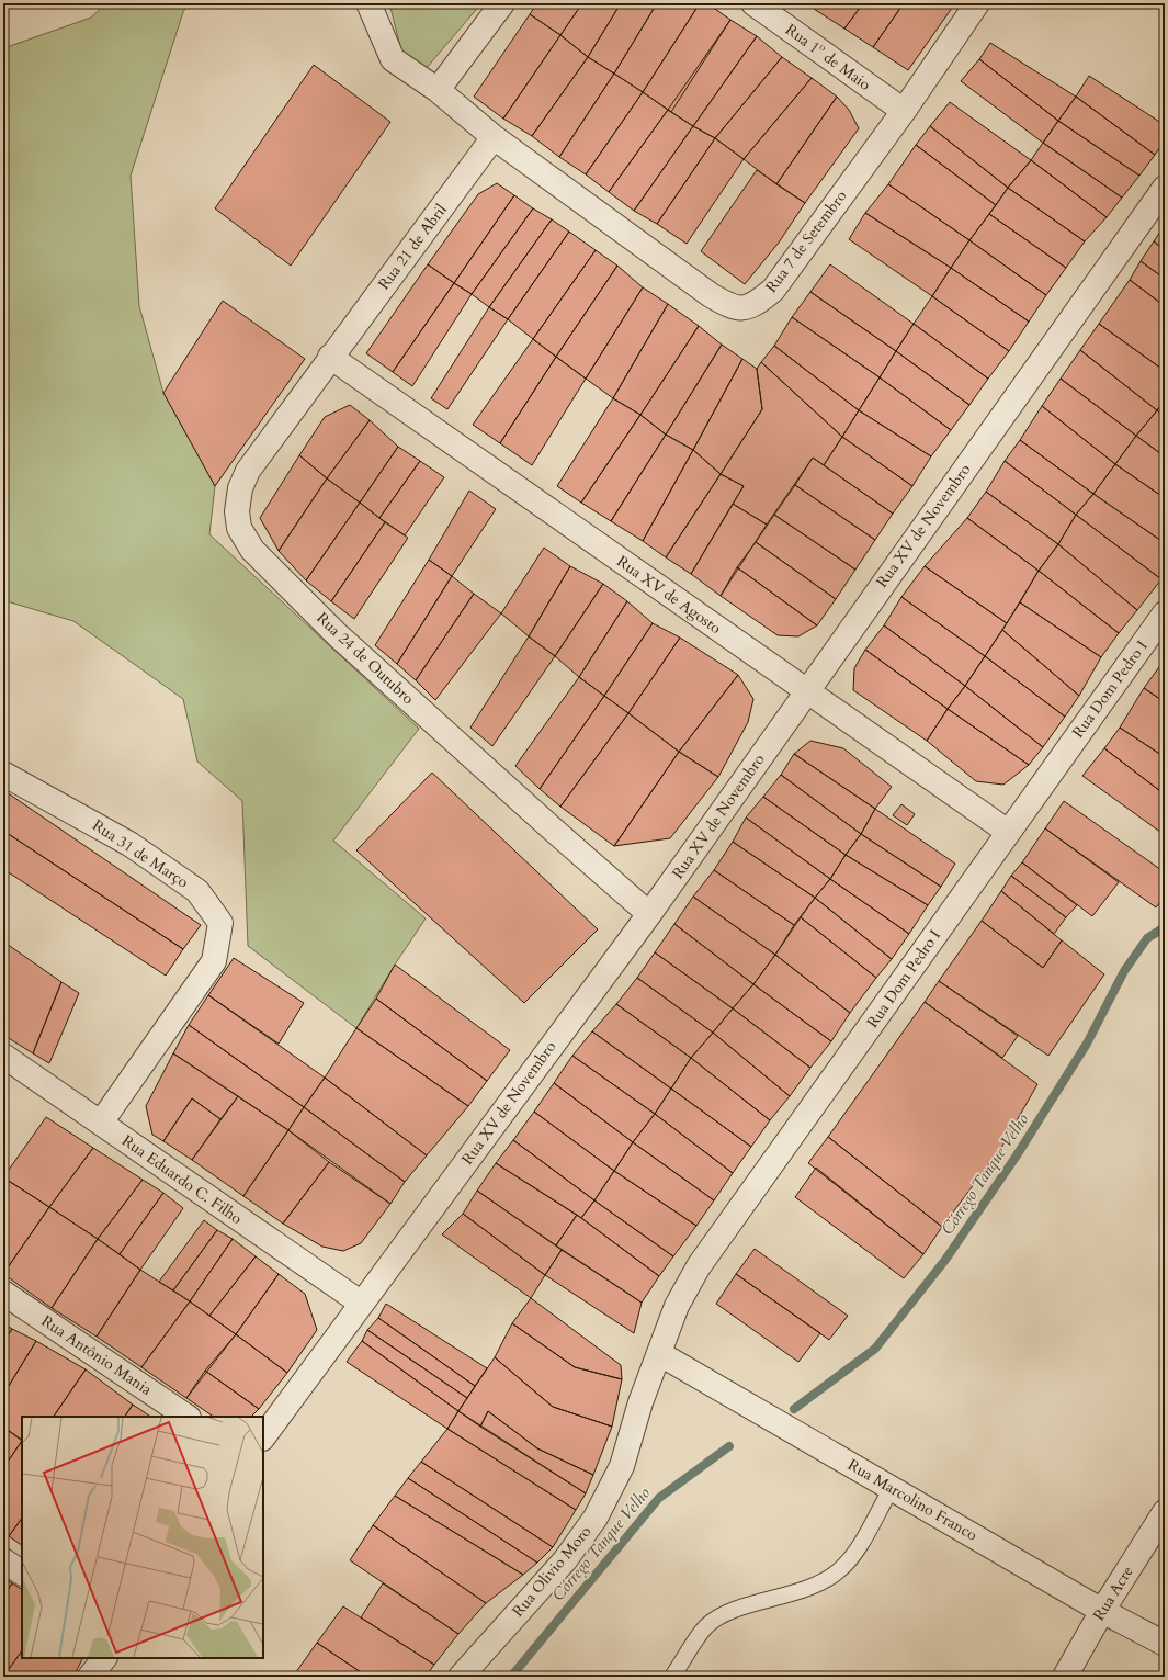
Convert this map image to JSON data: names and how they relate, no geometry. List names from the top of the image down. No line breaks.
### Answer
{"streets":{"street":["Rua 1º de Maio","Rua 7 de Setembro","Rua 21 de Abril","Rua XV de Novembro","Rua XV de Agosto","Rua 24 de Outubro","Rua Dom Pedro I","Rua 31 de Março","Rua Eduardo C. Filho","Rua Antônio Mania","Rua Marcolino Franco","Rua Olivio Moro","Rua Acre"]},"crossings":[["Rua 1º de Maio","Rua 7 de Setembro"],["Rua 7 de Setembro","Rua 21 de Abril"],["Rua 21 de Abril","Rua XV de Agosto"],["Rua 21 de Abril","Rua 24 de Outubro"],["Rua XV de Novembro","Rua XV de Agosto"],["Rua XV de Novembro","Rua 24 de Outubro"],["Rua XV de Novembro","Rua Eduardo C. Filho"],["Rua XV de Agosto","Rua 24 de Outubro"],["Rua XV de Agosto","Rua Dom Pedro I"],["Rua Dom Pedro I","Rua Marcolino Franco"],["Rua Dom Pedro I","Rua Olivio Moro"],["Rua 31 de Março","Rua Eduardo C. Filho"],["Rua Marcolino Franco","Rua Olivio Moro"],["Rua Marcolino Franco","Rua Acre"]],"water":["Córrego Tanque Velho"]}
